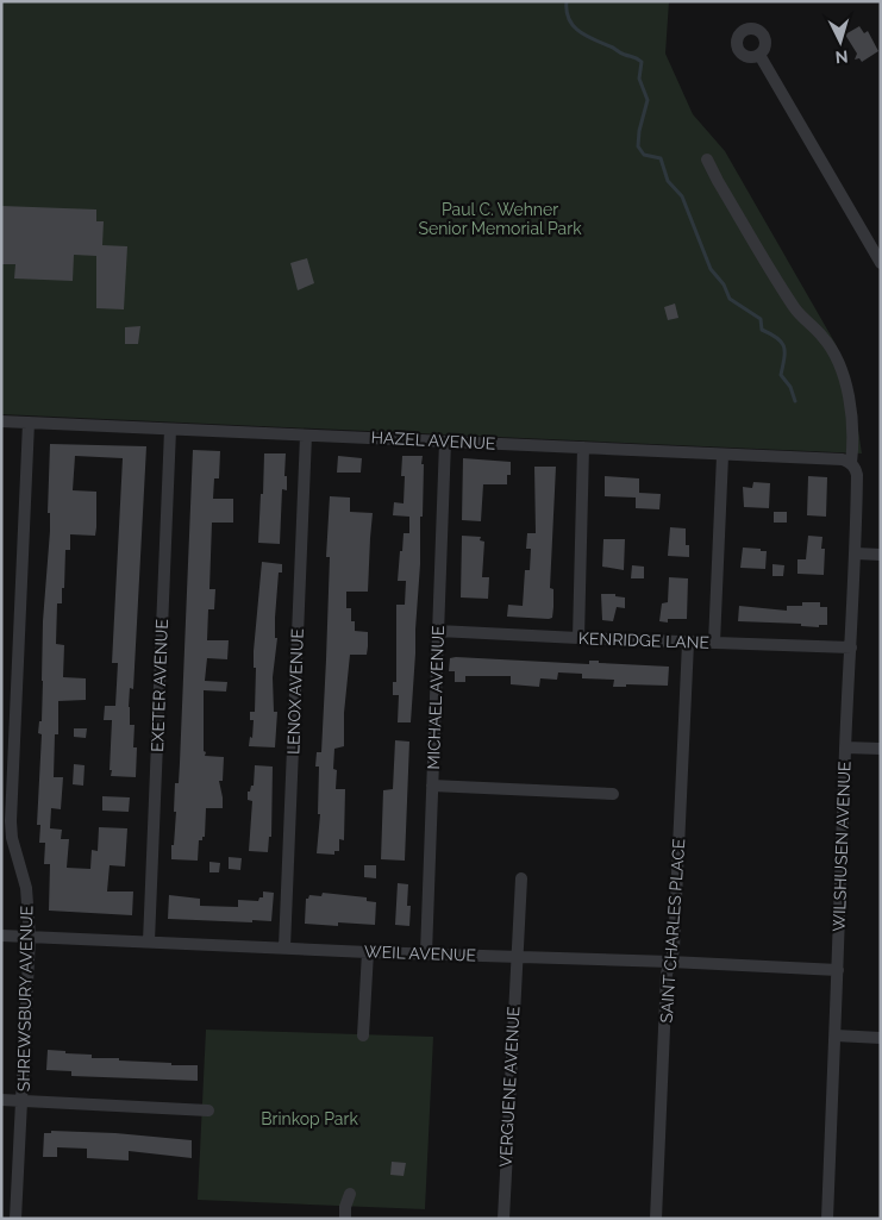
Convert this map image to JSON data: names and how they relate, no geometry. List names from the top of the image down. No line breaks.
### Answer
{"streets":{"street":["HAZEL AVENUE","KENRIDGE LANE","EXETER AVENUE","LENOX AVENUE","MICHAEL AVENUE","WILSHUSEN AVENUE","SAINT CHARLES PLACE","WEIL AVENUE","SHREWSBURY AVENUE","VERGUENE AVENUE"]},"crossings":[["HAZEL AVENUE","EXETER AVENUE"],["HAZEL AVENUE","LENOX AVENUE"],["HAZEL AVENUE","MICHAEL AVENUE"],["HAZEL AVENUE","WILSHUSEN AVENUE"],["HAZEL AVENUE","SHREWSBURY AVENUE"],["KENRIDGE LANE","MICHAEL AVENUE"],["KENRIDGE LANE","WILSHUSEN AVENUE"],["KENRIDGE LANE","SAINT CHARLES PLACE"],["EXETER AVENUE","WEIL AVENUE"],["LENOX AVENUE","WEIL AVENUE"],["MICHAEL AVENUE","WEIL AVENUE"],["WILSHUSEN AVENUE","WEIL AVENUE"],["SAINT CHARLES PLACE","WEIL AVENUE"],["WEIL AVENUE","SHREWSBURY AVENUE"],["WEIL AVENUE","VERGUENE AVENUE"]],"parks":["Paul C. Wehner Senior Memorial Park","Brinkop Park"],"north":"bottom"}
